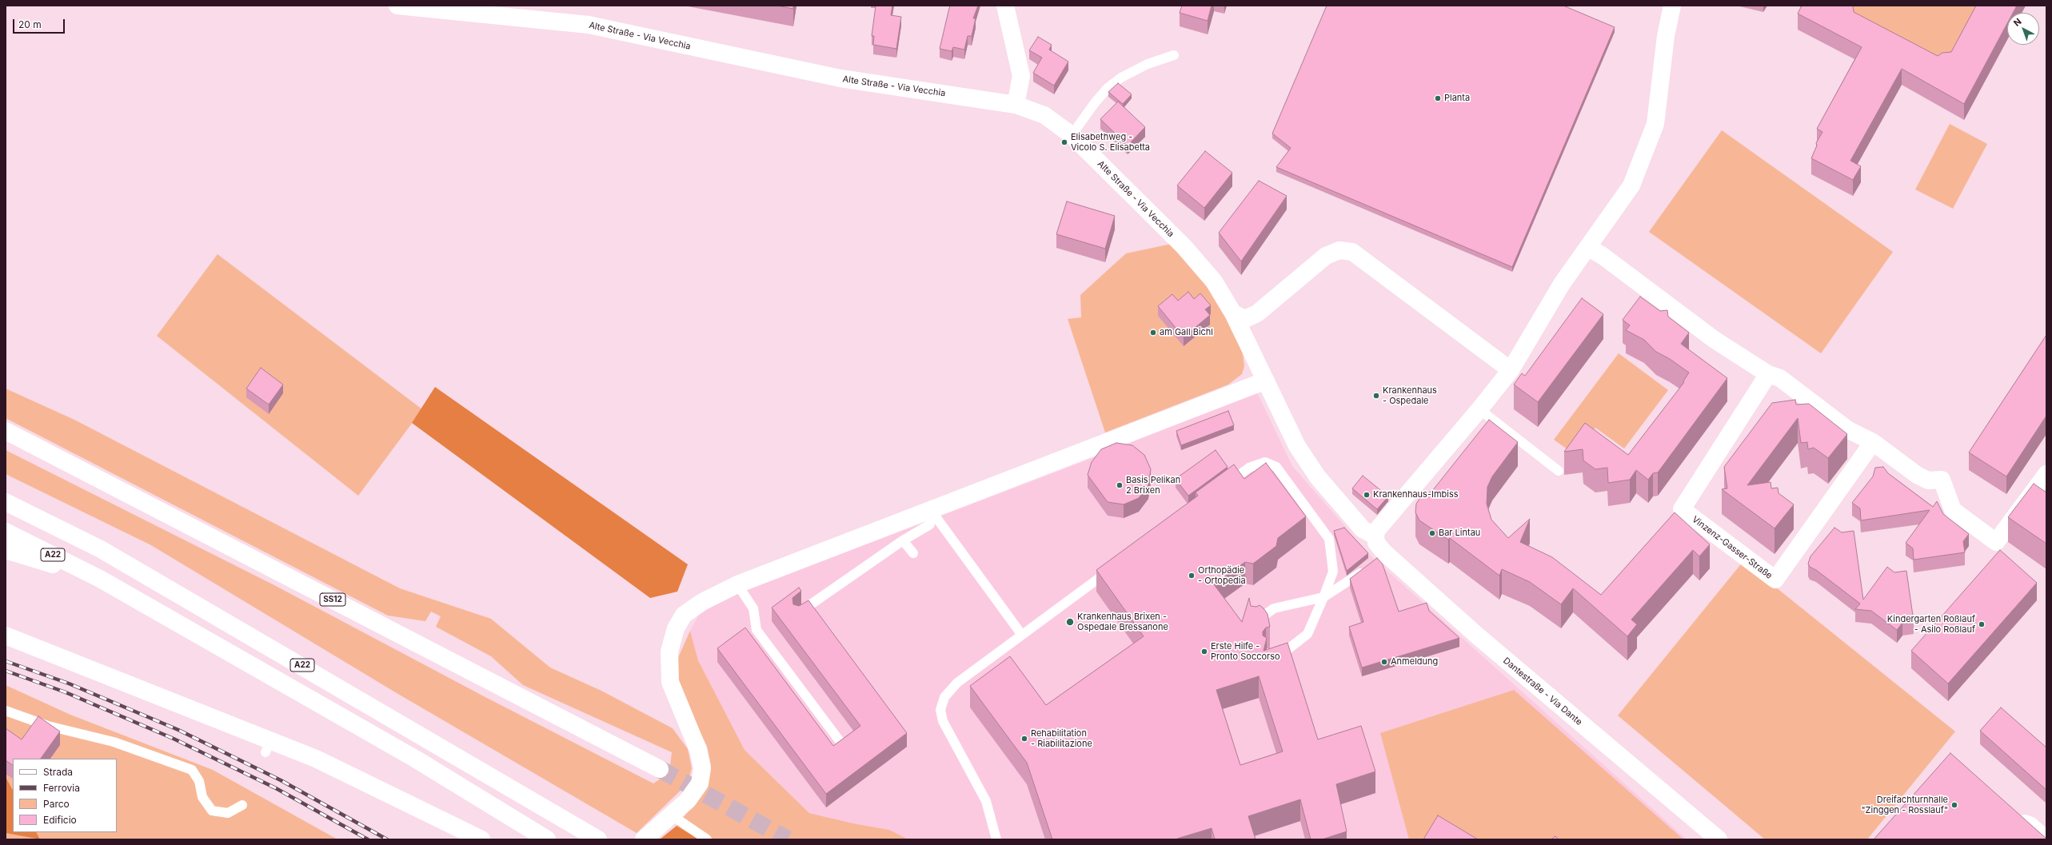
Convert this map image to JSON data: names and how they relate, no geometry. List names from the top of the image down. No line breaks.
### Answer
{"streets":{"main road":["Alte Straße - Via Vecchia","Vinzenz-Gasser-Straße","A22","SS12","Dantestraße - Via Dante"]},"crossings":[["Alte Straße - Via Vecchia","Dantestraße - Via Dante"]],"places":["Planta","Elisabethweg - Vicolo S. Elisabetta","am Gall Bichl","Krankenhaus - Ospedale","Basis Pelikan 2 Brixen","Krankenhaus-Imbiss","Bar Lintau","Orthopädie - Ortopedia","Krankenhaus Brixen - Ospedale Bressanone","Kindergarten Roßlauf - Asilo Roßlauf","Erste Hilfe - Pronto Soccorso","Anmeldung","Rehabilitation - Riabilitazione","Dreifachturnhalle \"Zinggen - Rosslauf\""],"legend":["Strada","Ferrovia","Parco","Edificio"],"scale_bar":"20 m","north":"top left"}
